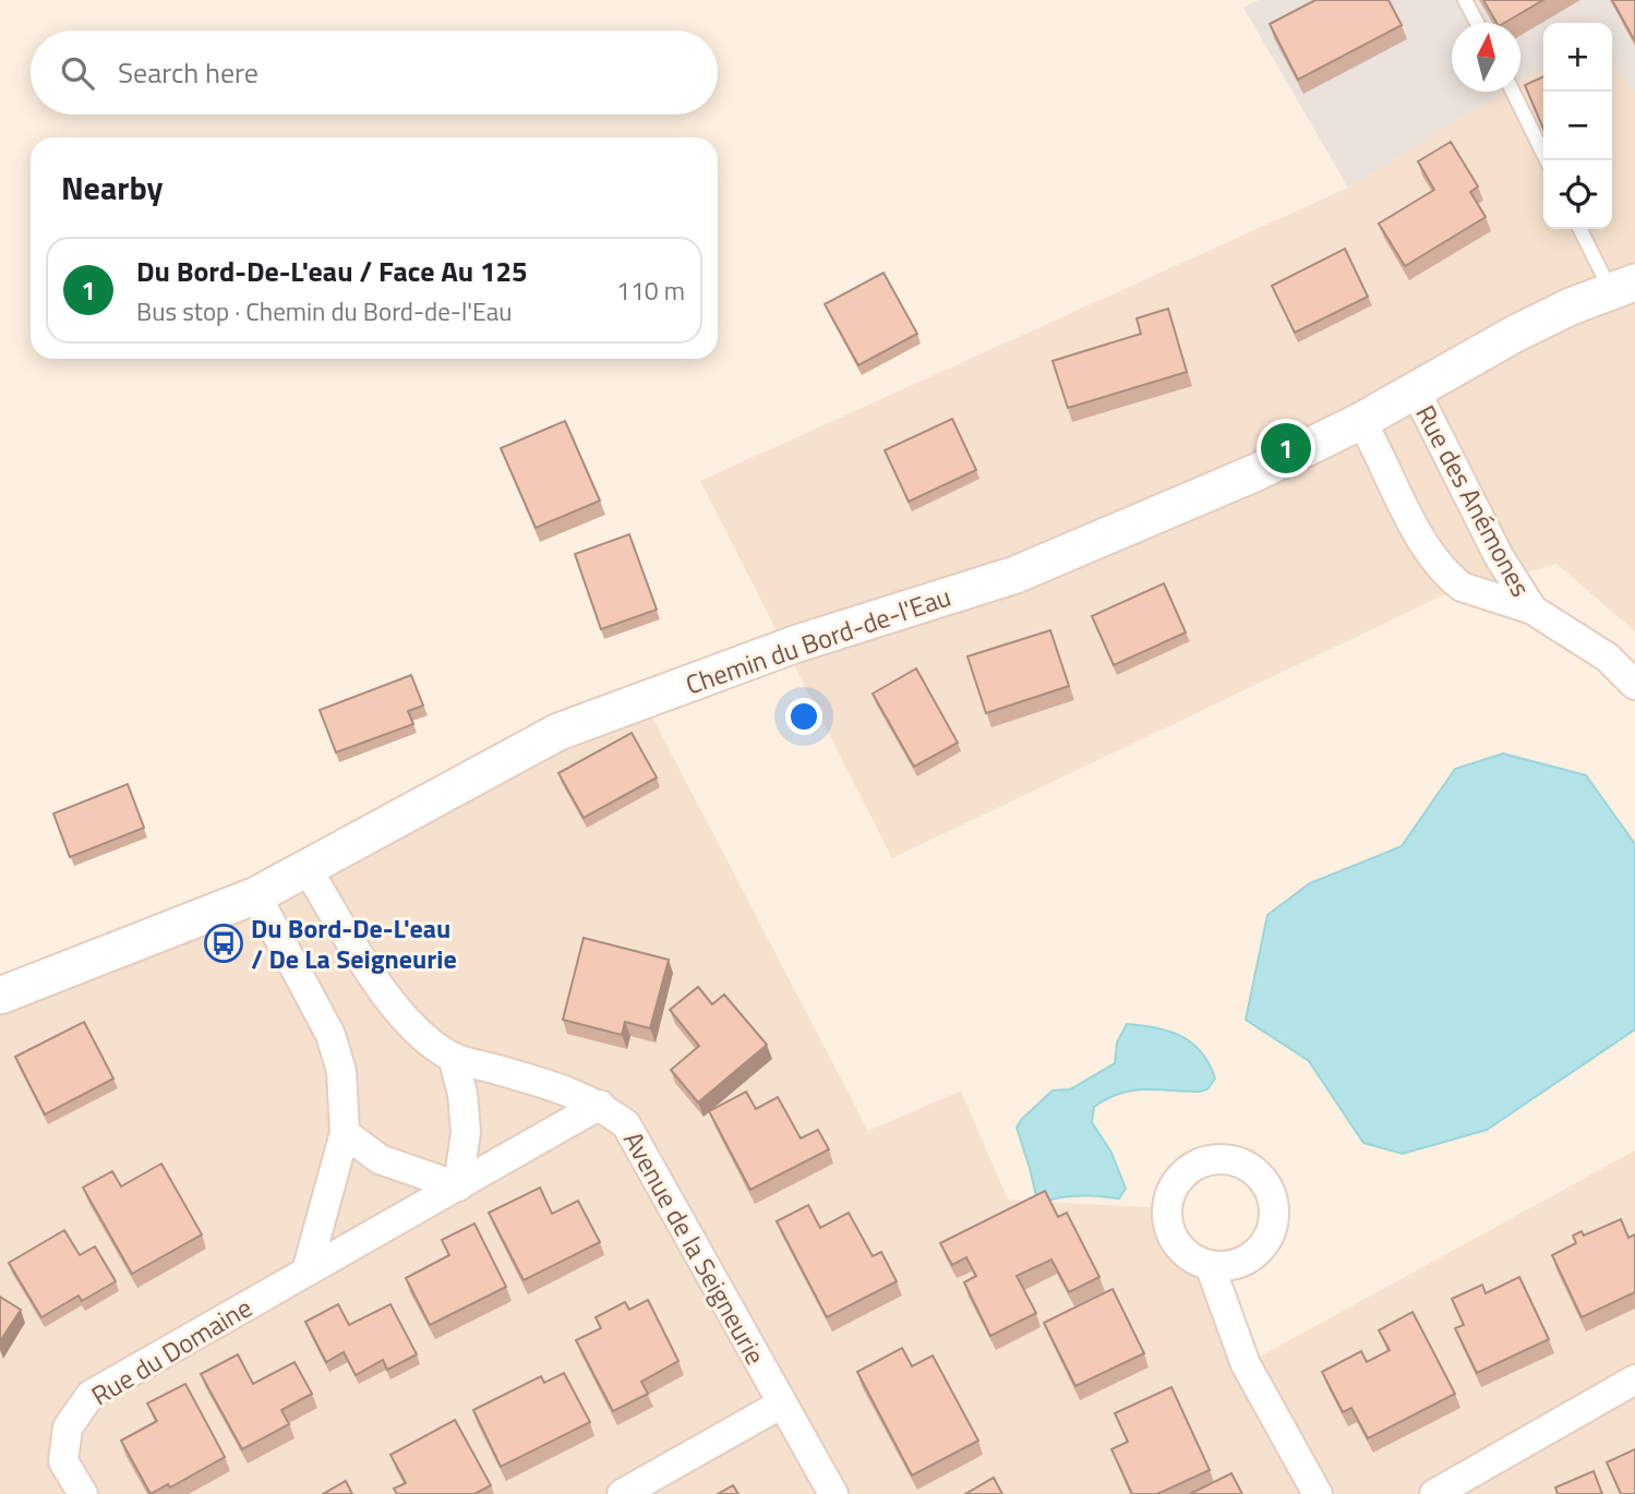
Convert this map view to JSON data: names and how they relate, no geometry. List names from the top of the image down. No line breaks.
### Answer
{"streets":{"street":["Rue des Anémones","Chemin du Bord-de-l'Eau","Avenue de la Seigneurie","Rue du Domaine"]},"crossings":[["Rue des Anémones","Chemin du Bord-de-l'Eau"],["Chemin du Bord-de-l'Eau","Avenue de la Seigneurie"],["Avenue de la Seigneurie","Rue du Domaine"]],"places":{"bus stop":["Du Bord-De-L'eau / De La Seigneurie"]},"north":"top","page":{"map_buttons":["+","−"],"search":"Search here","heading":"Nearby","list":[{"mark":"1","name":"Du Bord-De-L'eau / Face Au 125","note":"Bus stop · Chemin du Bord-de-l'Eau","value":"110 m"}],"pins":"1"}}
